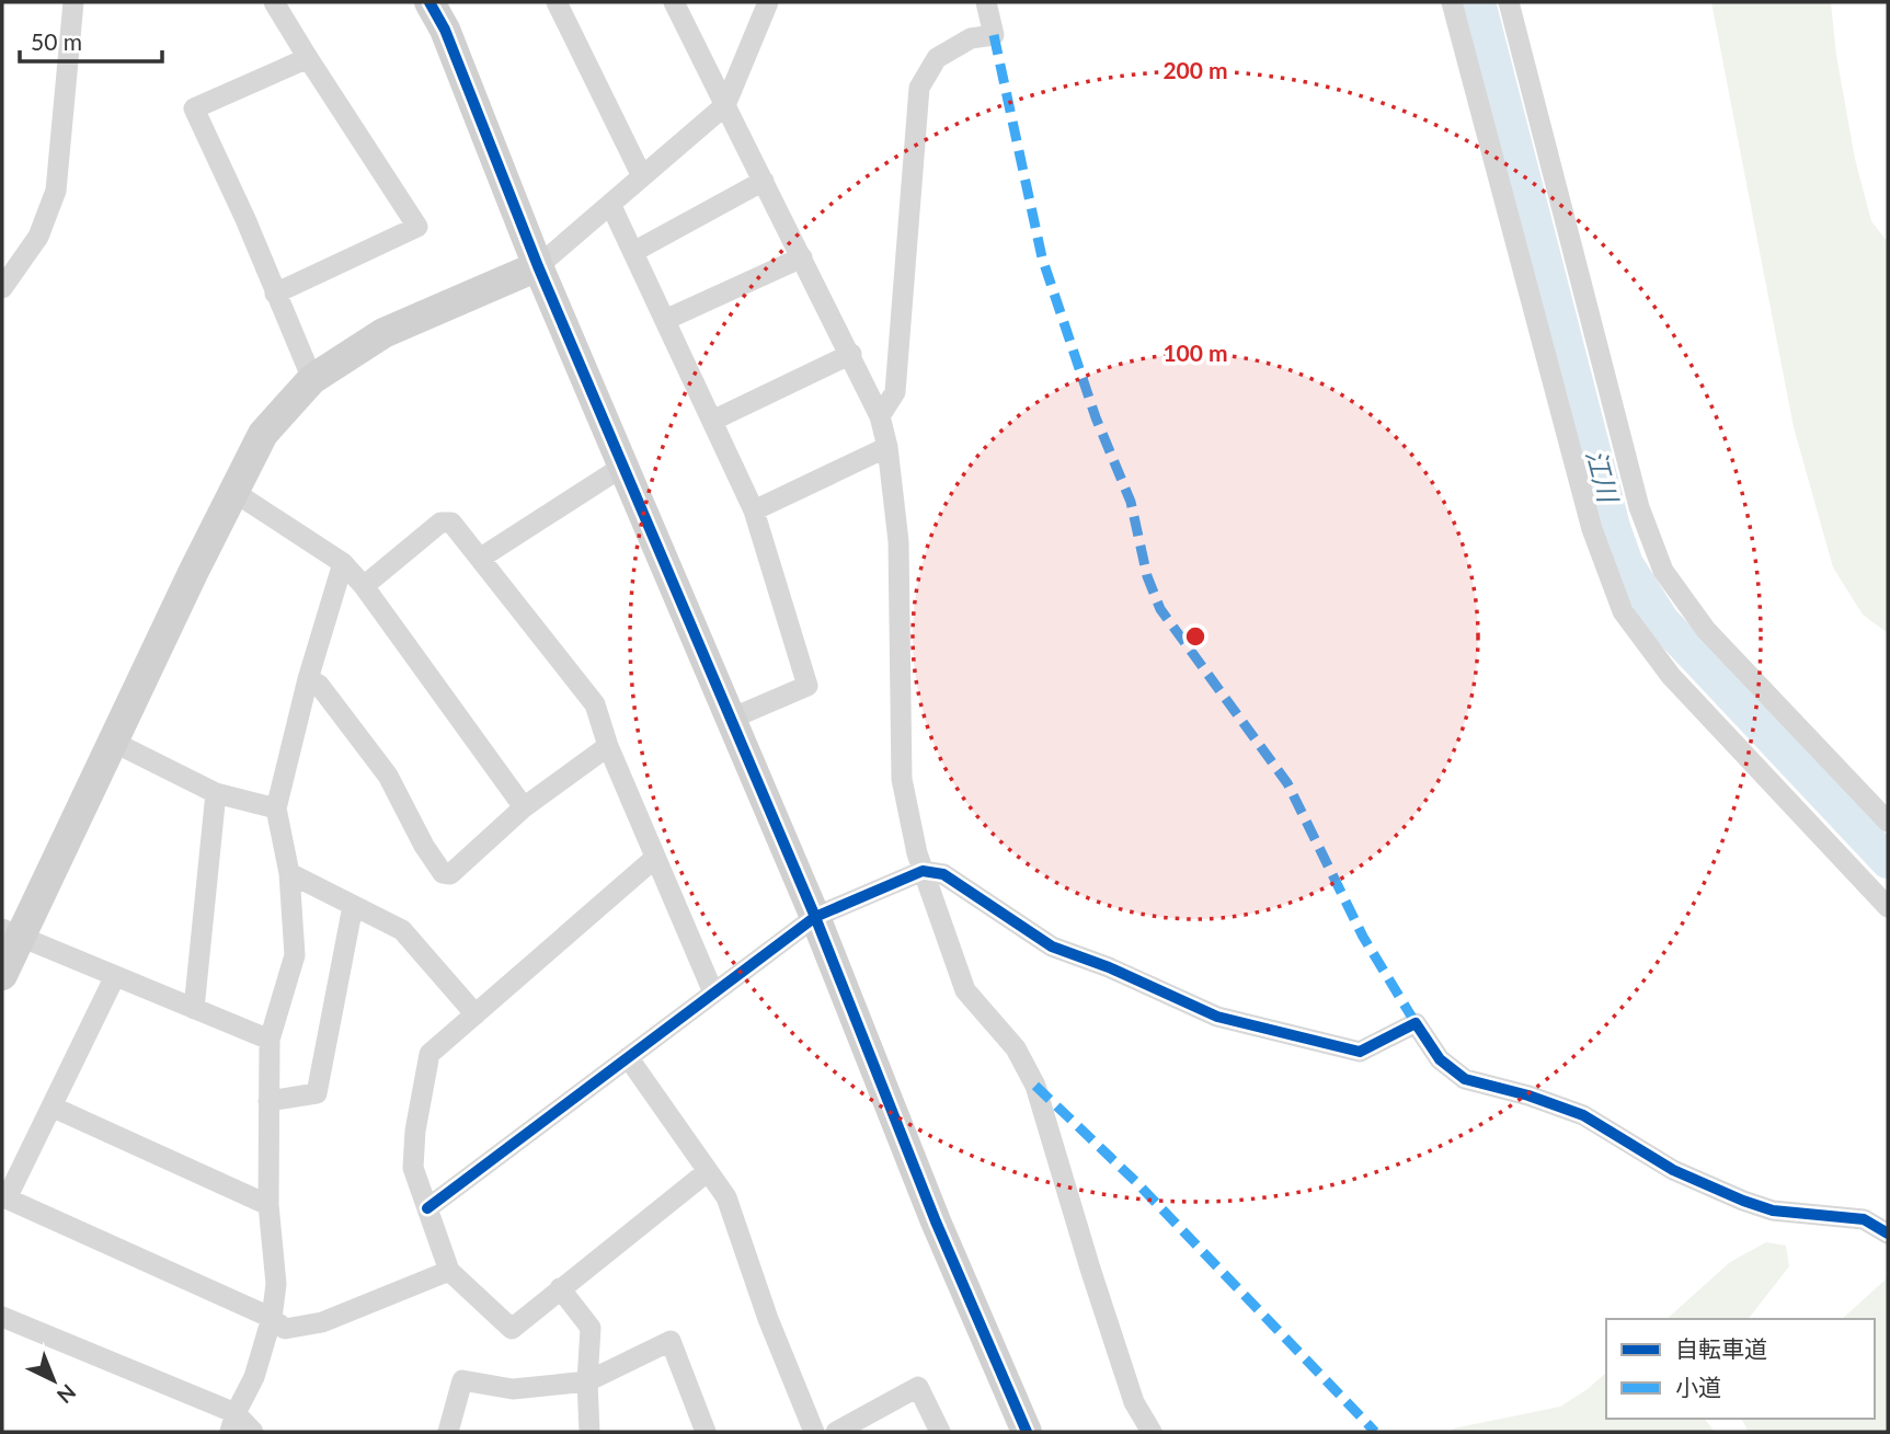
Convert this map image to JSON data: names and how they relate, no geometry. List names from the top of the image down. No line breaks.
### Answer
{"water":["江川"],"legend":["自転車道","小道"],"scale_bar":"50 m","north":"bottom right","rings":["200 m","100 m"]}
